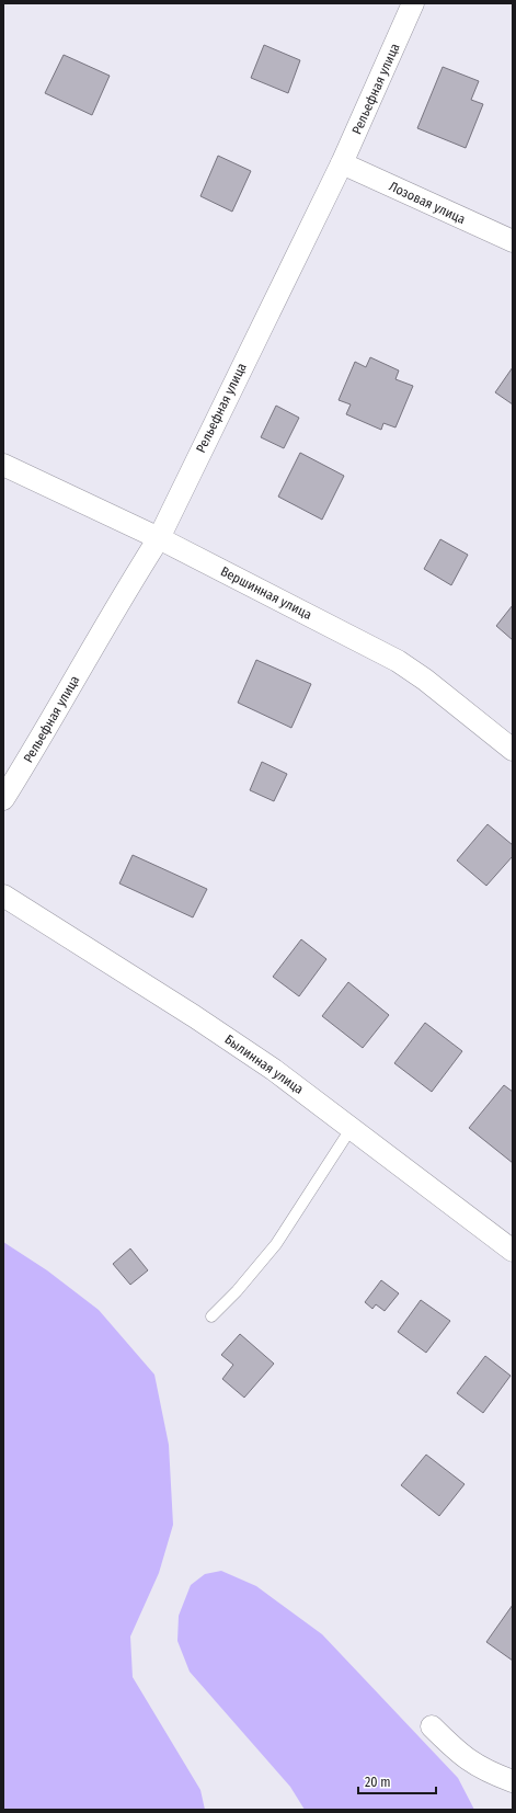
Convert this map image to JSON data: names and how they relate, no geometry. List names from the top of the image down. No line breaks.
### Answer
{"streets":{"street":["Рельефная улица","Лозовая улица","Вершинная улица","Былинная улица"]},"crossings":[["Рельефная улица","Лозовая улица"],["Рельефная улица","Вершинная улица"]],"scale_bar":"20 m"}
